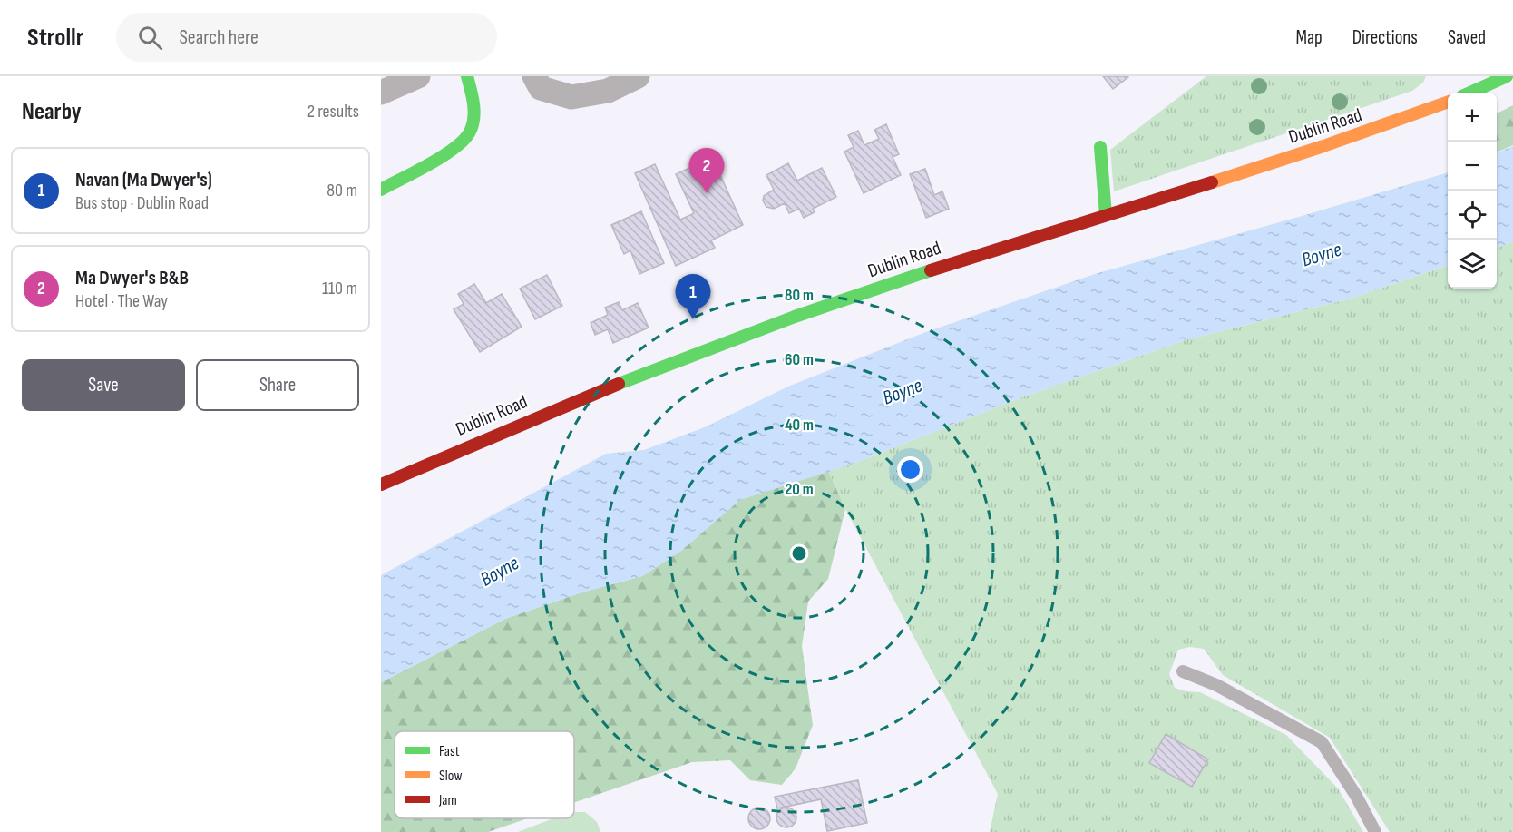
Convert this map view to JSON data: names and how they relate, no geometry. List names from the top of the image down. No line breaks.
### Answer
{"streets":{"main road":["Dublin Road"]},"water":["Boyne"],"legend":["Fast","Slow","Jam"],"page":{"header":"Strollr","search":"Search here","nav":["Map","Directions","Saved"],"heading":["Nearby","2 results"],"map_buttons":["+","−"],"list":[{"mark":"1","name":"Navan (Ma Dwyer's)","note":"Bus stop · Dublin Road","value":"80 m"},{"mark":"2","name":"Ma Dwyer's B&B","note":"Hotel · The Way","value":"110 m"}],"pins":["2","1"],"buttons":["Save","Share"]},"rings":["80 m","60 m","40 m","20 m"]}
